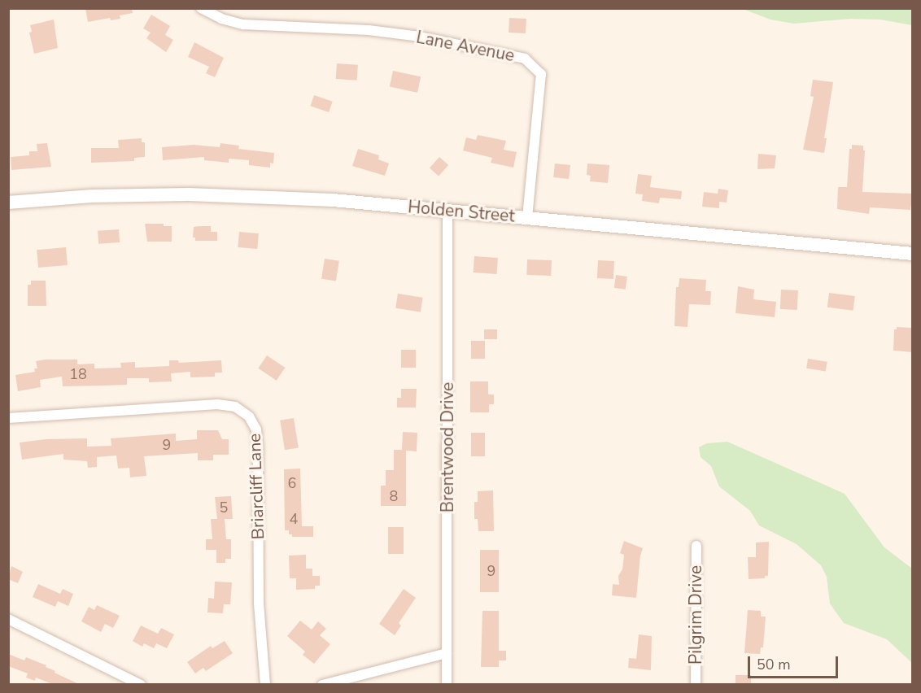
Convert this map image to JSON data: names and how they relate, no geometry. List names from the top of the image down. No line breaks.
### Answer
{"streets":{"main road":["Holden Street"],"street":["Lane Avenue","Brentwood Drive","Briarcliff Lane","Pilgrim Drive"]},"crossings":[["Lane Avenue","Holden Street"],["Holden Street","Brentwood Drive"]],"house_numbers":["18","9","6","8","5","4","9"],"scale_bar":"50 m"}
